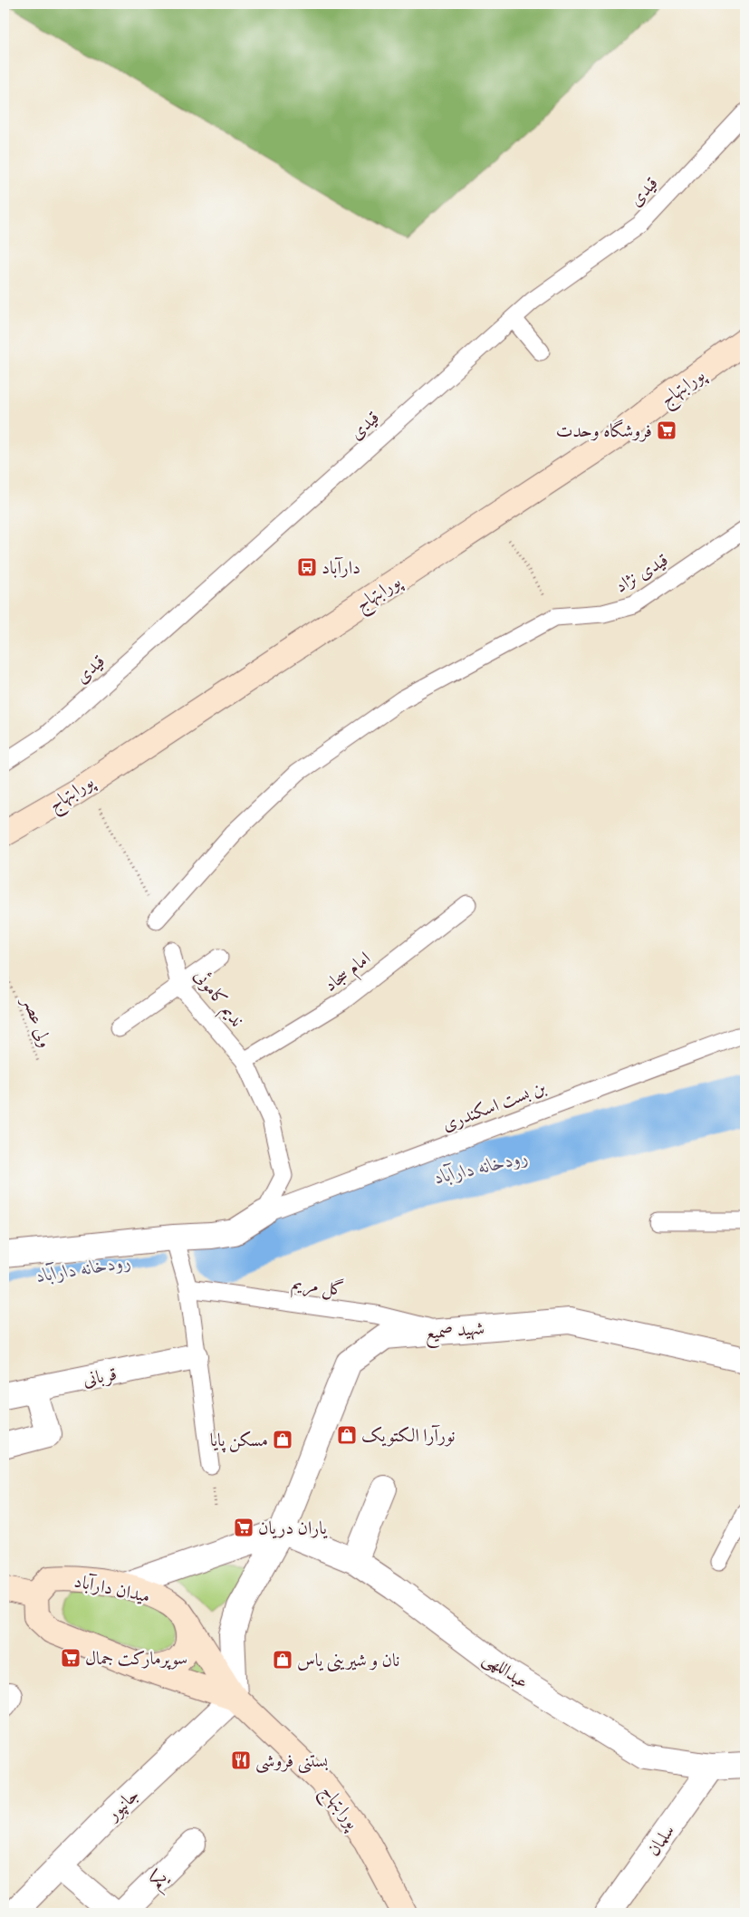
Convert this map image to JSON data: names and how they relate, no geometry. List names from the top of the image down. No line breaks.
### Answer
{"streets":{"main road":["پورابتهاج","میدان دارآباد"],"street":["شهید صمیع","قربانی","عبداللهی","جانپور","سلمان","یکم"],"lane":["قیدی","قیدی نژاد","امام سجاد","ندیم کاموئی","بن بست اسکندری","گل مریم"],"path":["ولی عصر"]},"crossings":[["پورابتهاج","شهید صمیع"],["پورابتهاج","جانپور"],["امام سجاد","ندیم کاموئی"],["ندیم کاموئی","بن بست اسکندری"],["گل مریم","شهید صمیع"],["شهید صمیع","عبداللهی"],["شهید صمیع","جانپور"],["عبداللهی","سلمان"]],"water":["رودخانه دارآباد"],"places":{"supermarket":["فروشگاه وحدت","یاران دریان","سوپرمارکت جمال"],"bus stop":["دارآباد"],"shop":["نورآرا الکتویک","مسکن پایا","نان و شیرینی یاس"],"restaurant":["بستنی فروشی"]}}
